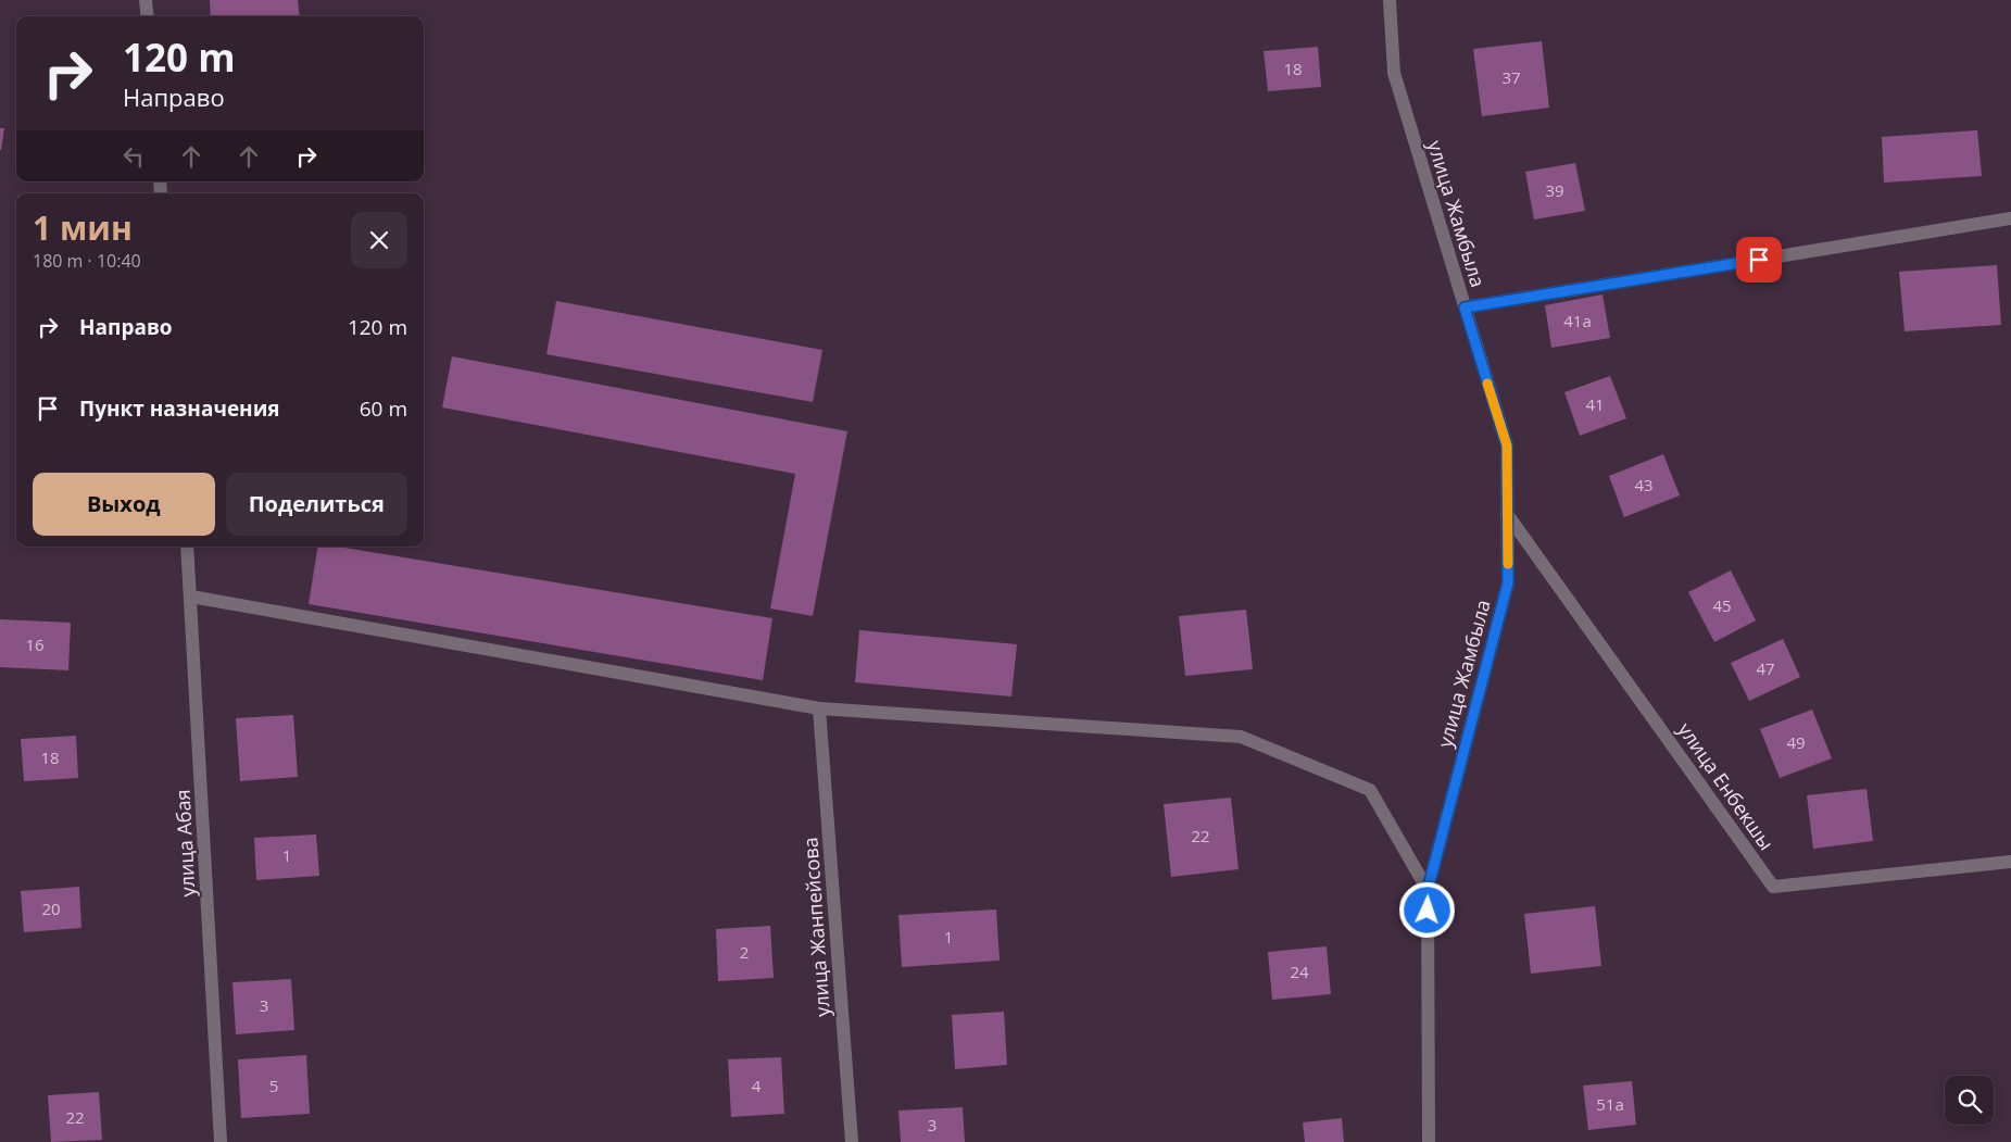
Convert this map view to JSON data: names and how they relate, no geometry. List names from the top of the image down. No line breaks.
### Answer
{"streets":{"street":["улица Жамбыла","улица Енбекшы","улица Абая","улица Жанпейсова"]},"crossings":[["улица Жамбыла","улица Енбекшы"]],"house_numbers":["18","37","39","41а","41","43","45","16","47","49","18","22","1","20","1","2","24","3","5","4","51а","22","3"],"page":{"turn":["120 m","Направо"],"heading":["1 мин","180 m · 10:40"],"list":[{"name":"Направо","value":"120 m"},{"name":"Пункт назначения","value":"60 m"}],"buttons":["Выход","Поделиться"]}}
